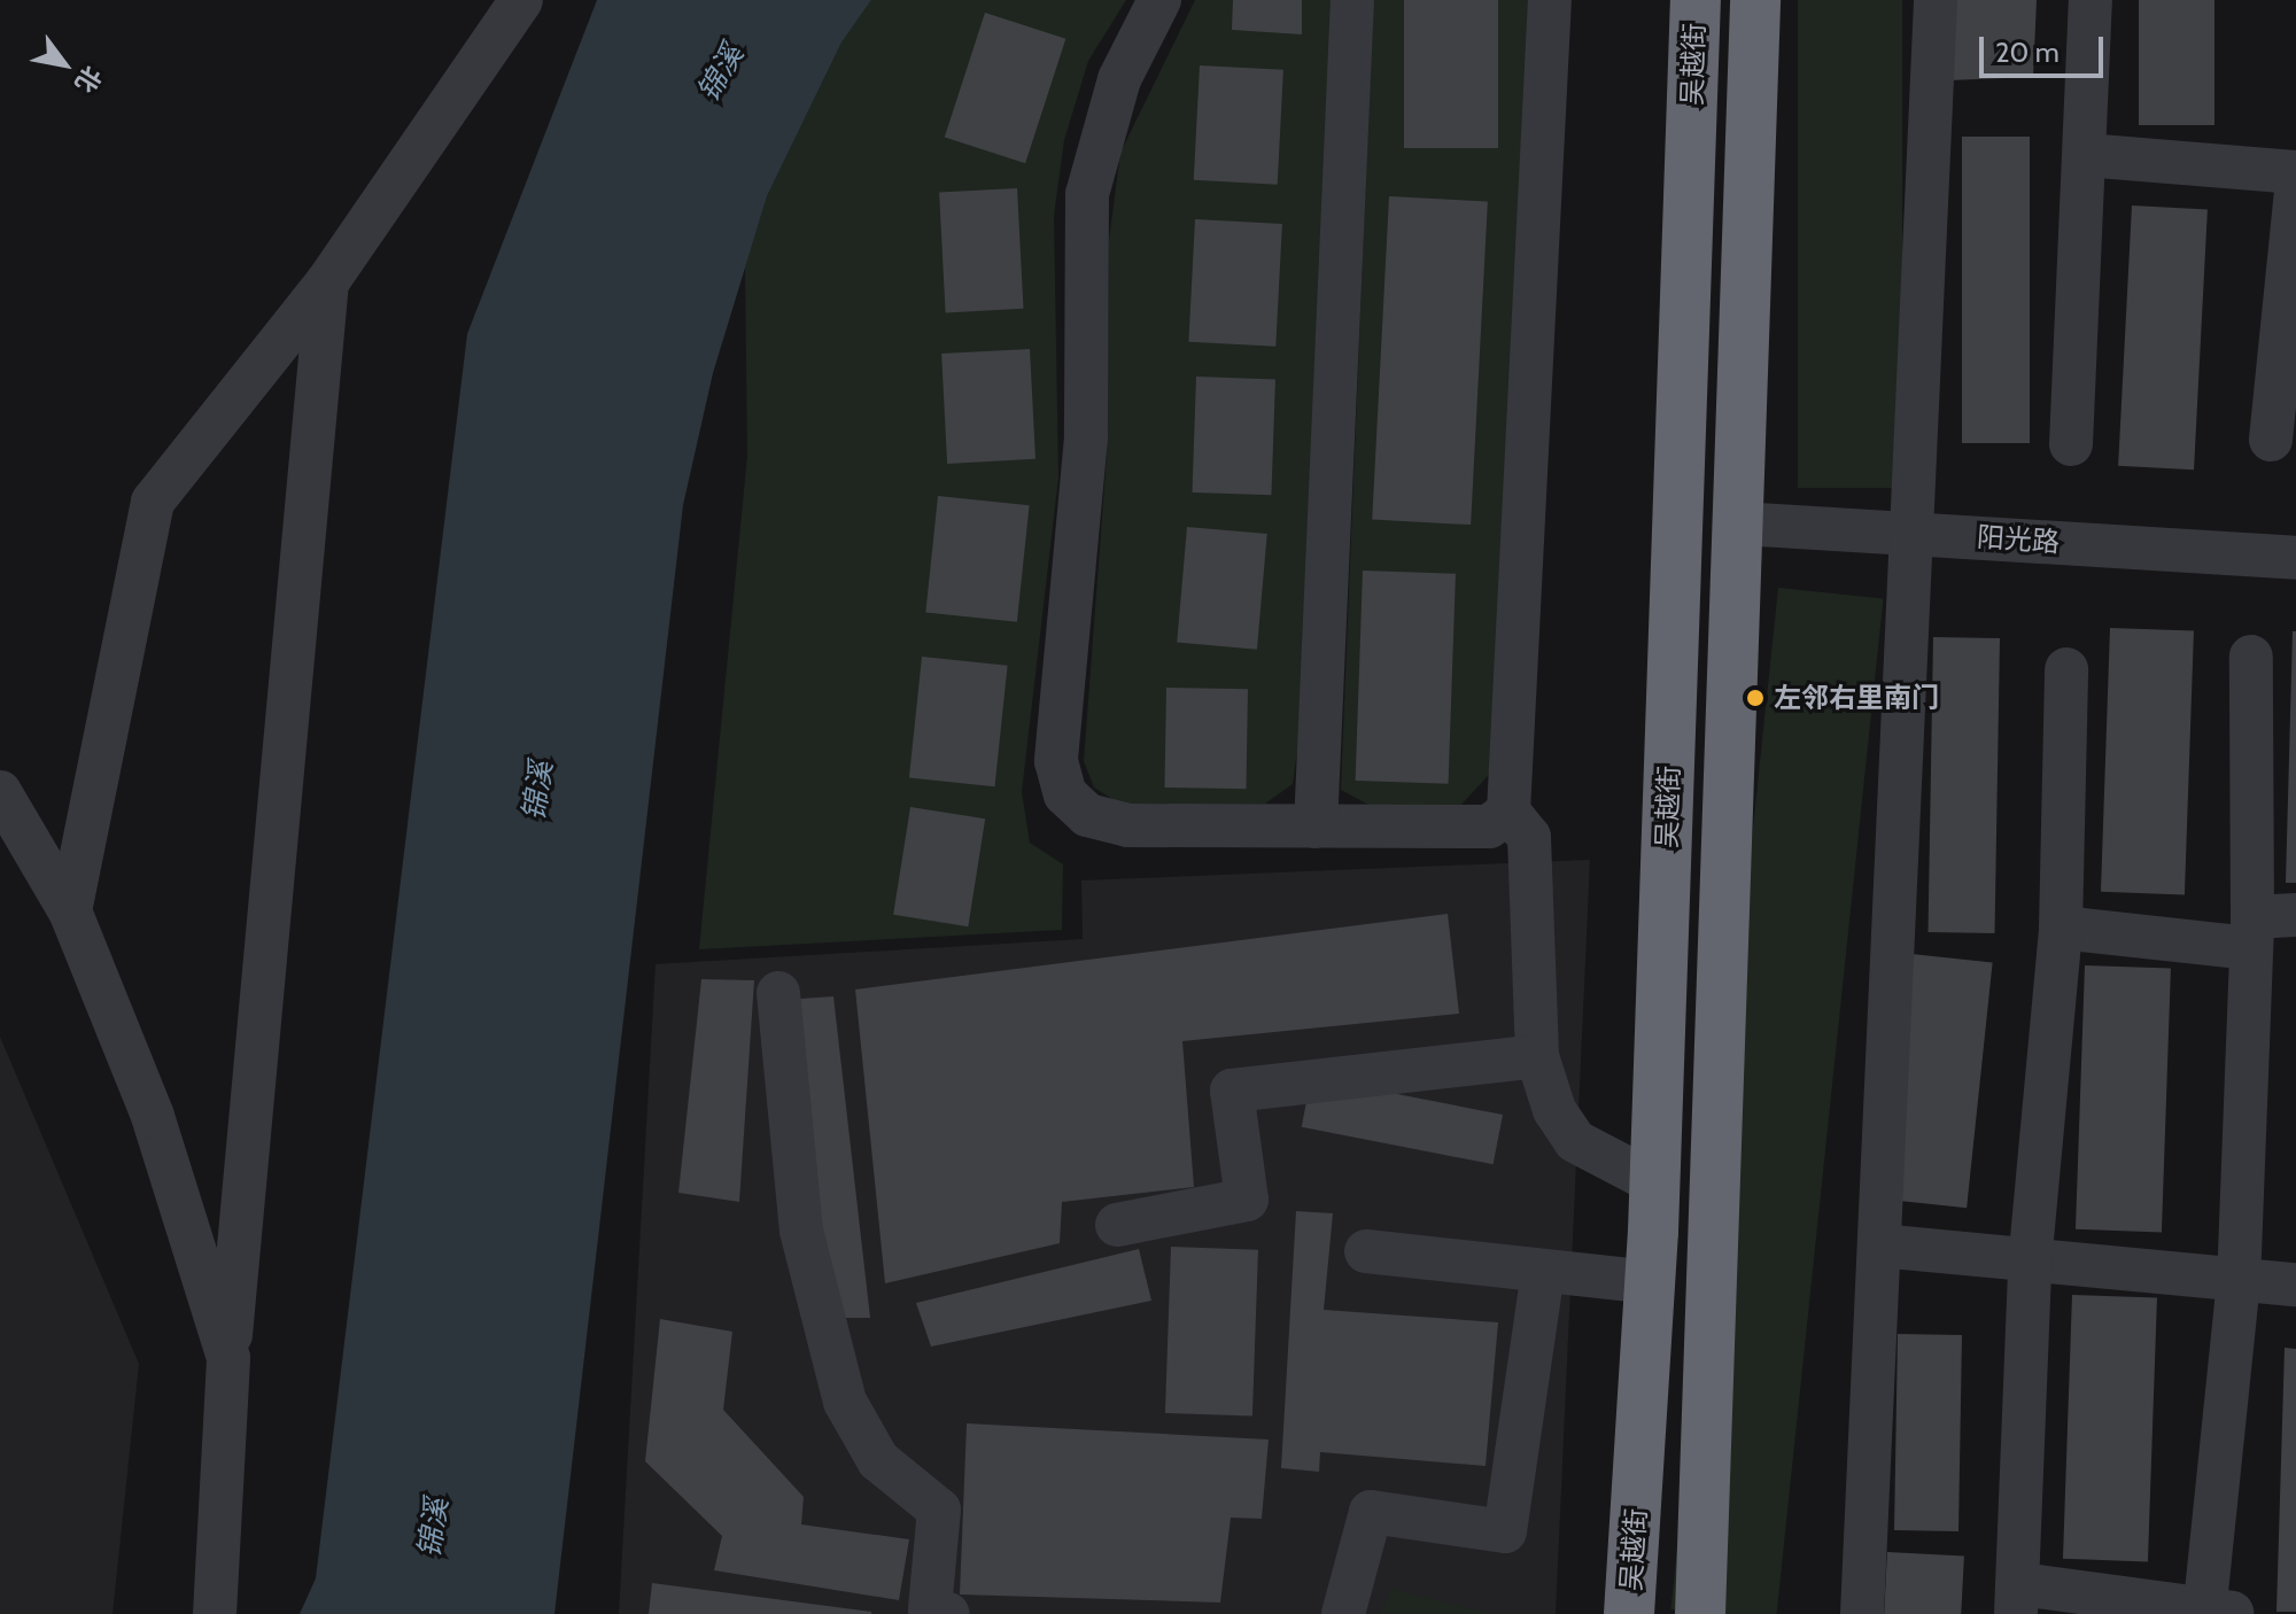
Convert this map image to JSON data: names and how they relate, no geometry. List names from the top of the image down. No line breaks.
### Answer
{"streets":{"highway":["吴越街"],"street":["阳光路"]},"water":["锦溪"],"places":["左邻右里南门"],"scale_bar":"20 m","north":"bottom right"}
